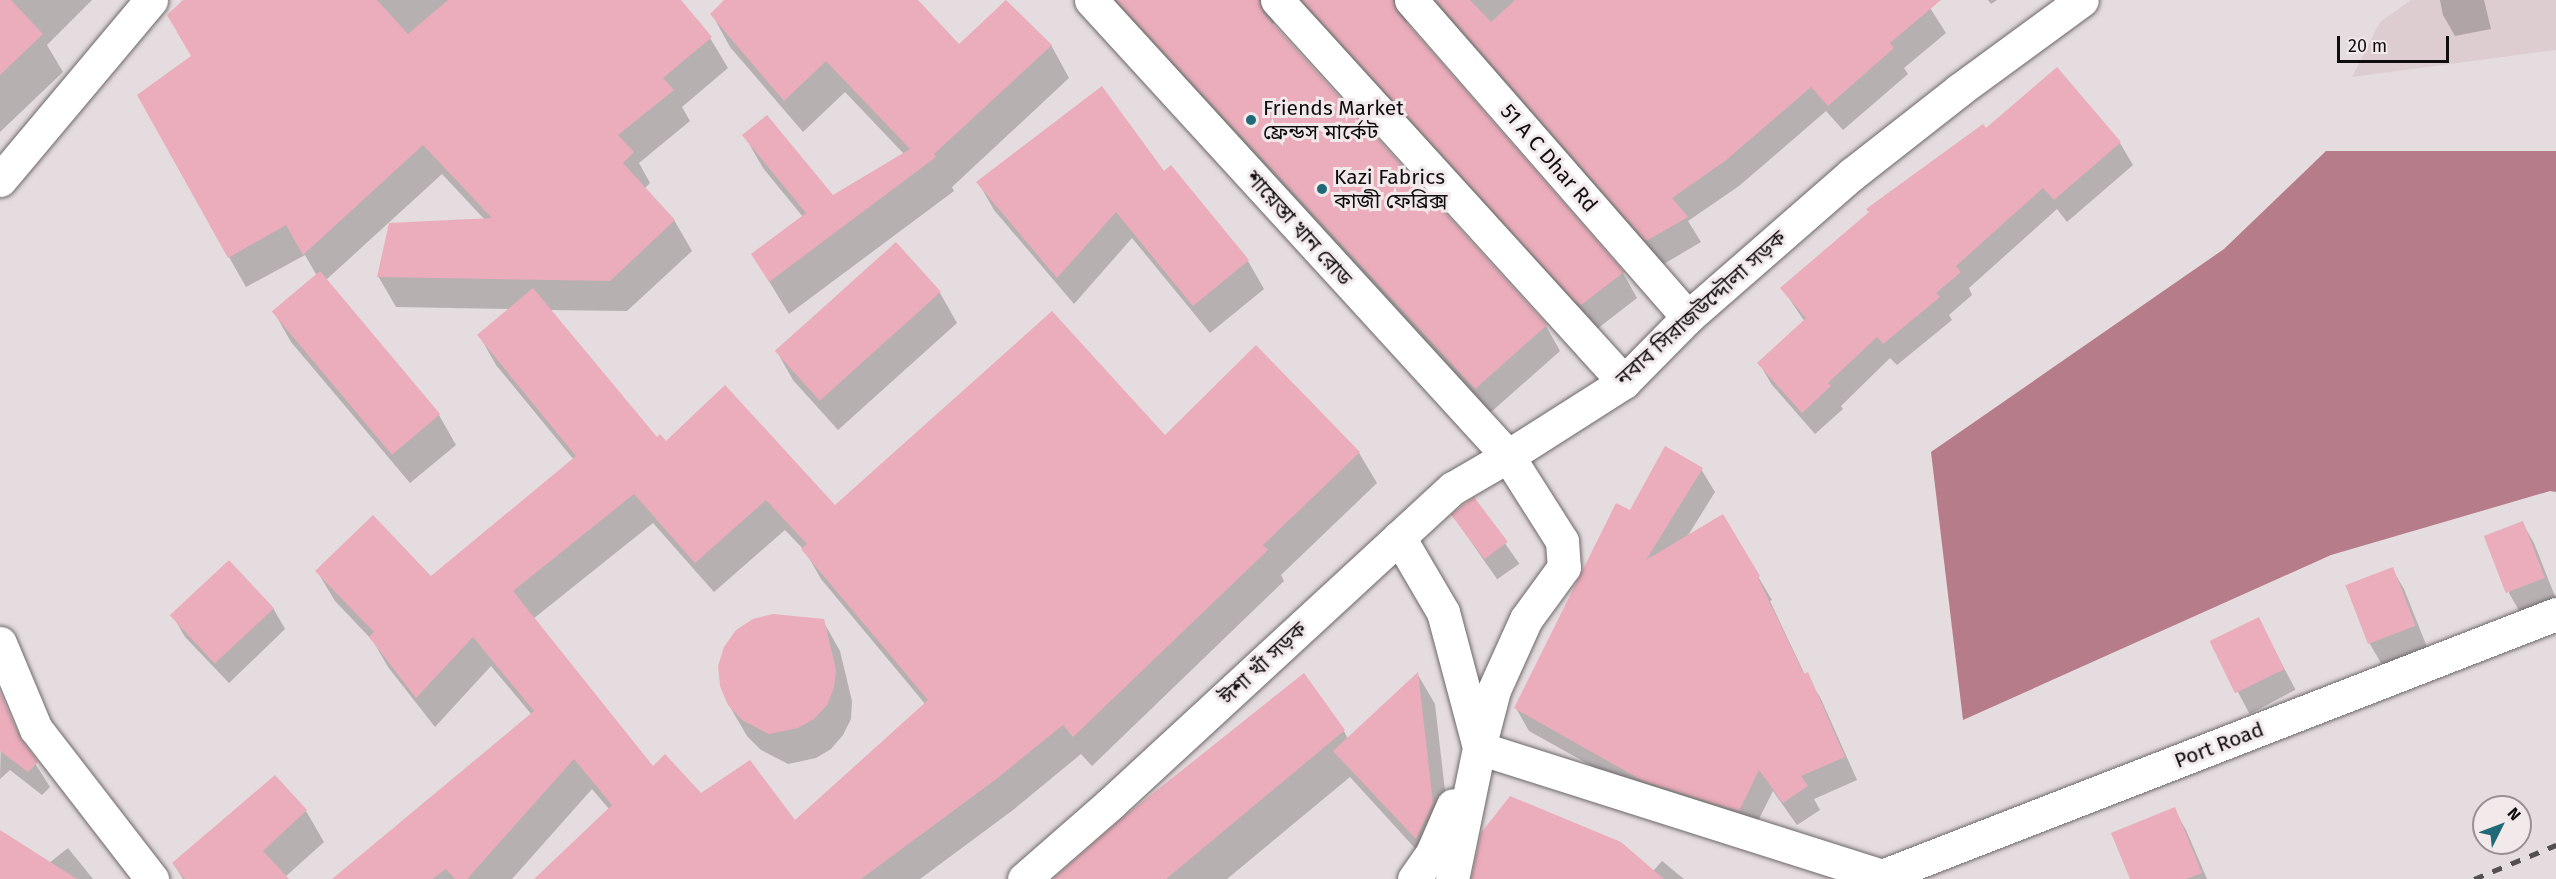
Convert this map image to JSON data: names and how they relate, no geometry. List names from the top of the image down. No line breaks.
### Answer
{"streets":{"street":["51 A C Dhar Rd","শায়েস্তা খান রোড","নবাব সিরাজউদ্দৌলা সড়ক","ঈশা খাঁ সড়ক","Port Road"]},"crossings":[["51 A C Dhar Rd","নবাব সিরাজউদ্দৌলা সড়ক"],["শায়েস্তা খান রোড","নবাব সিরাজউদ্দৌলা সড়ক"],["শায়েস্তা খান রোড","ঈশা খাঁ সড়ক"],["নবাব সিরাজউদ্দৌলা সড়ক","ঈশা খাঁ সড়ক"]],"places":["Friends Market ফ্রেন্ডস মার্কেট","Kazi Fabrics কাজী ফেব্রিক্স"],"scale_bar":"20 m","north":"top right"}
